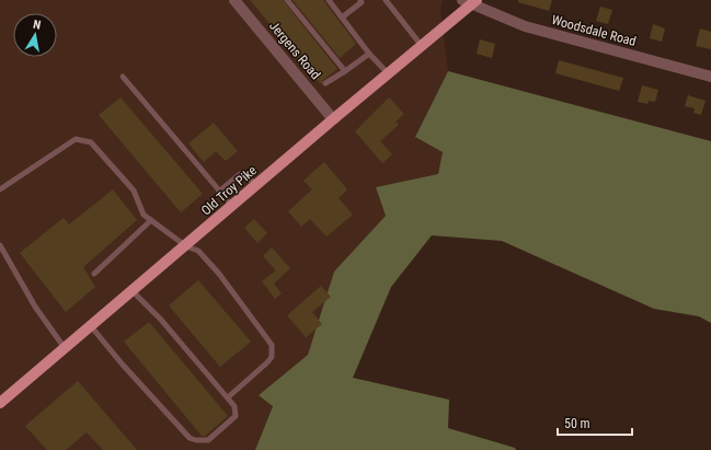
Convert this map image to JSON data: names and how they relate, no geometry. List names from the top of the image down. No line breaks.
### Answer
{"streets":{"main road":["Old Troy Pike"],"street":["Woodsdale Road","Jergens Road"]},"crossings":[["Woodsdale Road","Old Troy Pike"],["Jergens Road","Old Troy Pike"]],"scale_bar":"50 m","north":"top"}
